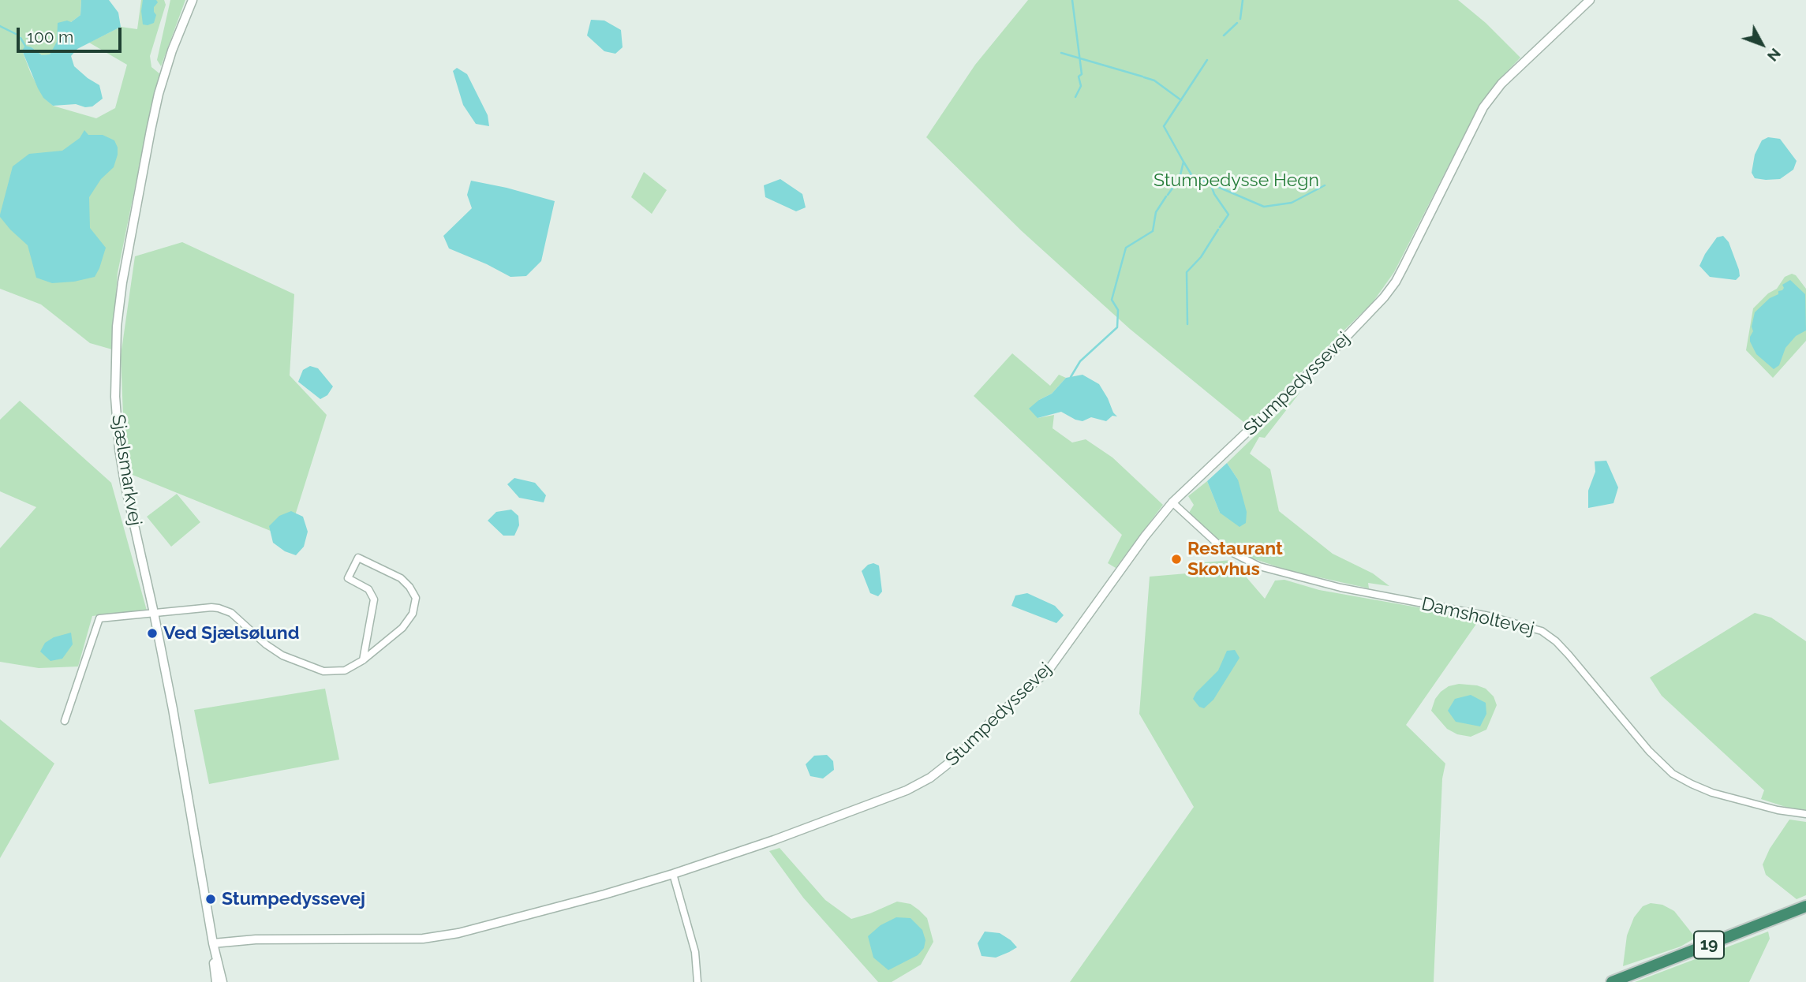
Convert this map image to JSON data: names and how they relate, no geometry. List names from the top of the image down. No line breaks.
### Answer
{"streets":{"highway":["19"],"street":["Stumpedyssevej","Sjælsmarkvej","Damsholtevej"]},"crossings":[["Stumpedyssevej","Sjælsmarkvej"],["Stumpedyssevej","Damsholtevej"]],"parks":["Stumpedysse Hegn"],"places":["Restaurant Skovhus","Ved Sjælsølund","Stumpedyssevej"],"scale_bar":"100 m","north":"bottom right"}
